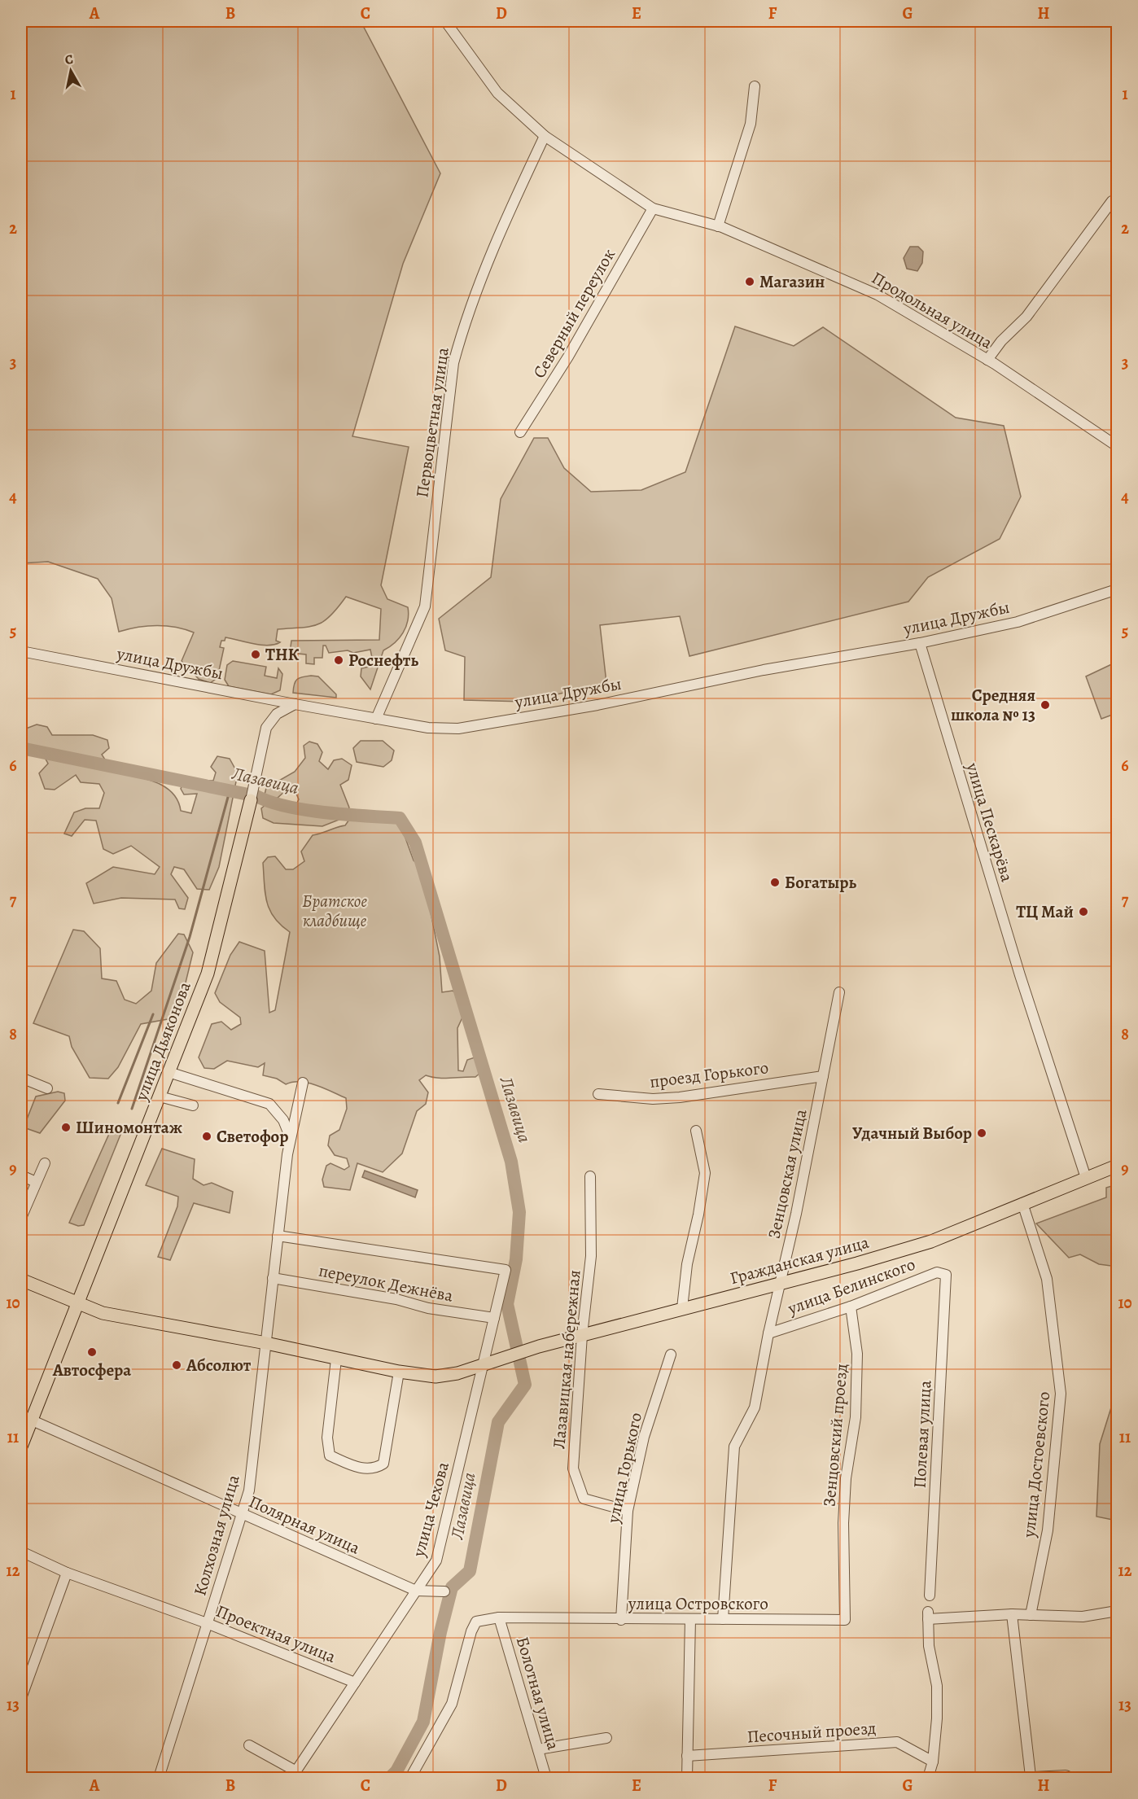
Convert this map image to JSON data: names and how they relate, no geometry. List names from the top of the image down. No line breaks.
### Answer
{"streets":{"main road":["улица Дьяконова","Гражданская улица"],"street":["Продольная улица","Северный переулок","Первоцветная улица","улица Дружбы","улица Пескарёва","проезд Горького","Зенцовская улица","переулок Дежнёва","улица Белинского","Лазавицкая набережная","Полевая улица","Зенцовский проезд","улица Достоевского","улица Горького","улица Чехова","Полярная улица","Колхозная улица","улица Островского","Проектная улица","Болотная улица","Песочный проезд"]},"crossings":[["Продольная улица","Северный переулок"],["Продольная улица","Первоцветная улица"],["Первоцветная улица","улица Дружбы"],["улица Дружбы","улица Пескарёва"],["улица Дружбы","улица Дьяконова"],["улица Пескарёва","Гражданская улица"],["улица Дьяконова","Гражданская улица"],["улица Дьяконова","Полярная улица"],["проезд Горького","Зенцовская улица"],["Зенцовская улица","Гражданская улица"],["Зенцовская улица","улица Белинского"],["Зенцовская улица","улица Островского"],["Гражданская улица","Лазавицкая набережная"],["Гражданская улица","улица Достоевского"],["Гражданская улица","улица Чехова"],["Гражданская улица","Колхозная улица"],["переулок Дежнёва","улица Чехова"],["переулок Дежнёва","Колхозная улица"],["улица Белинского","Полевая улица"],["улица Белинского","Зенцовский проезд"],["Лазавицкая набережная","улица Горького"],["Зенцовский проезд","улица Островского"],["улица Горького","улица Островского"],["улица Чехова","Полярная улица"],["улица Чехова","Колхозная улица"],["улица Чехова","Проектная улица"],["Полярная улица","Колхозная улица"],["Колхозная улица","Проектная улица"],["улица Островского","Болотная улица"]],"water":["Лазавица"],"parks":["Братское кладбище"],"places":["Магазин","ТНК","Роснефть","Средняя школа № 13","Богатырь","ТЦ Май","Шиномонтаж","Удачный Выбор","Светофор","Автосфера","Абсолют"],"north":"top","grid":{"columns":["A","B","C","D","E","F","G","H"],"rows":["1","2","3","4","5","6","7","8","9","10","11","12","13"]}}
